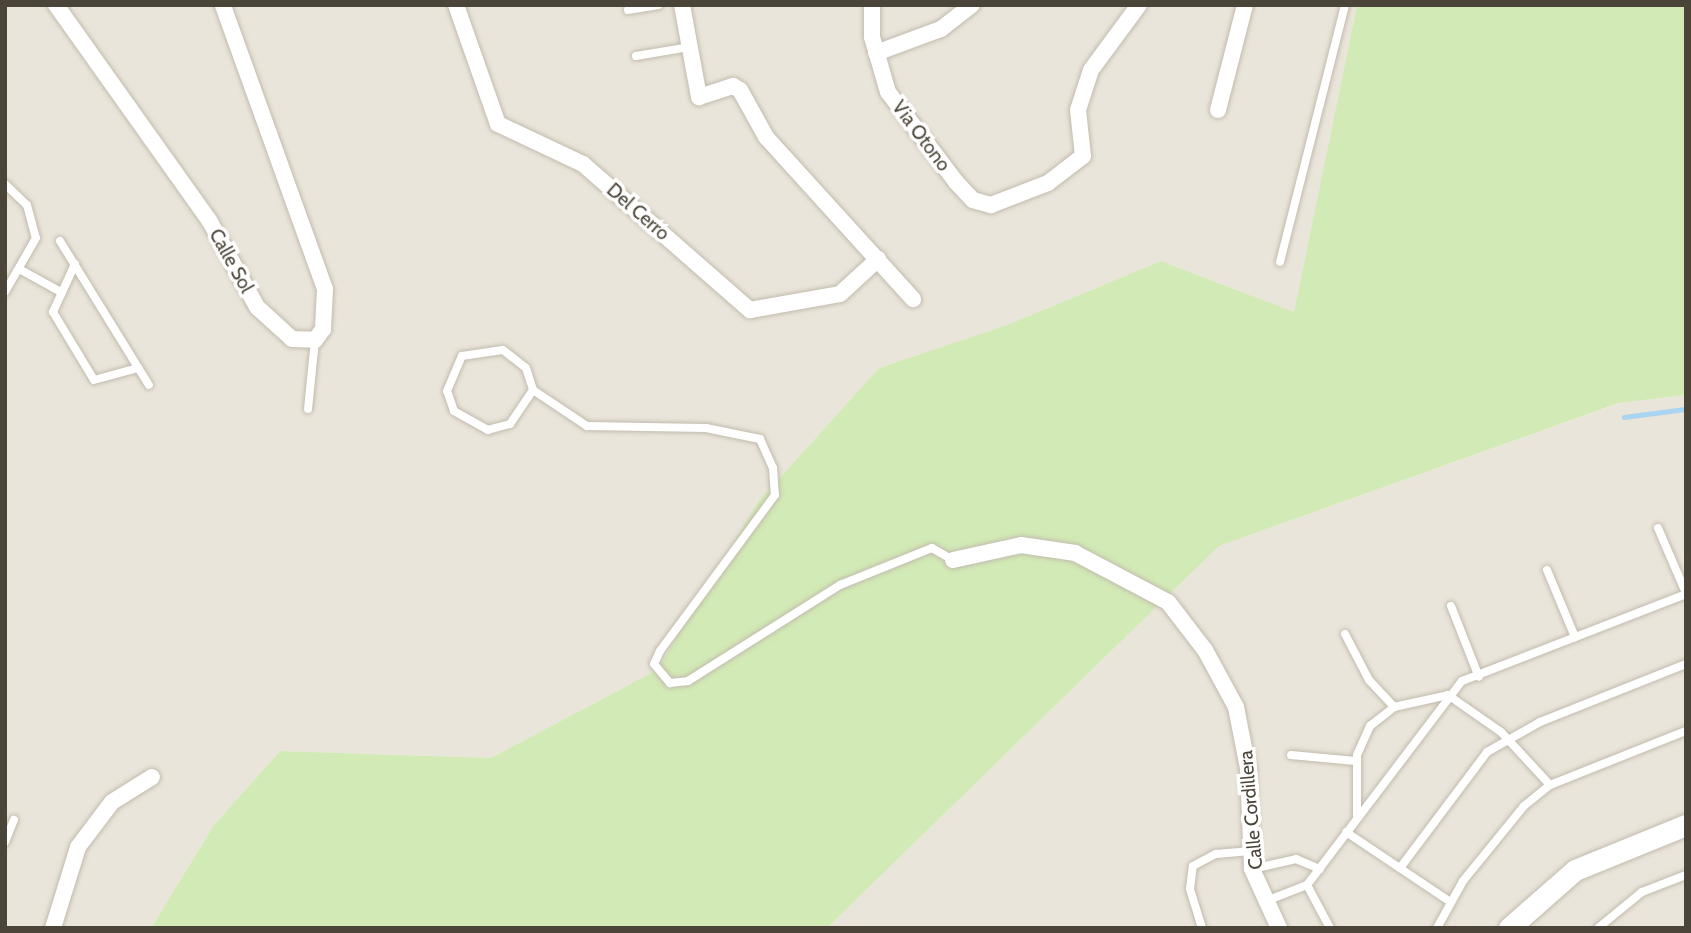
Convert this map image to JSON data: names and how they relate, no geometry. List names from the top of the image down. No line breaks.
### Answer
{"streets":{"street":["Via Otono","Del Cerro","Calle Sol","Calle Cordillera"]}}
